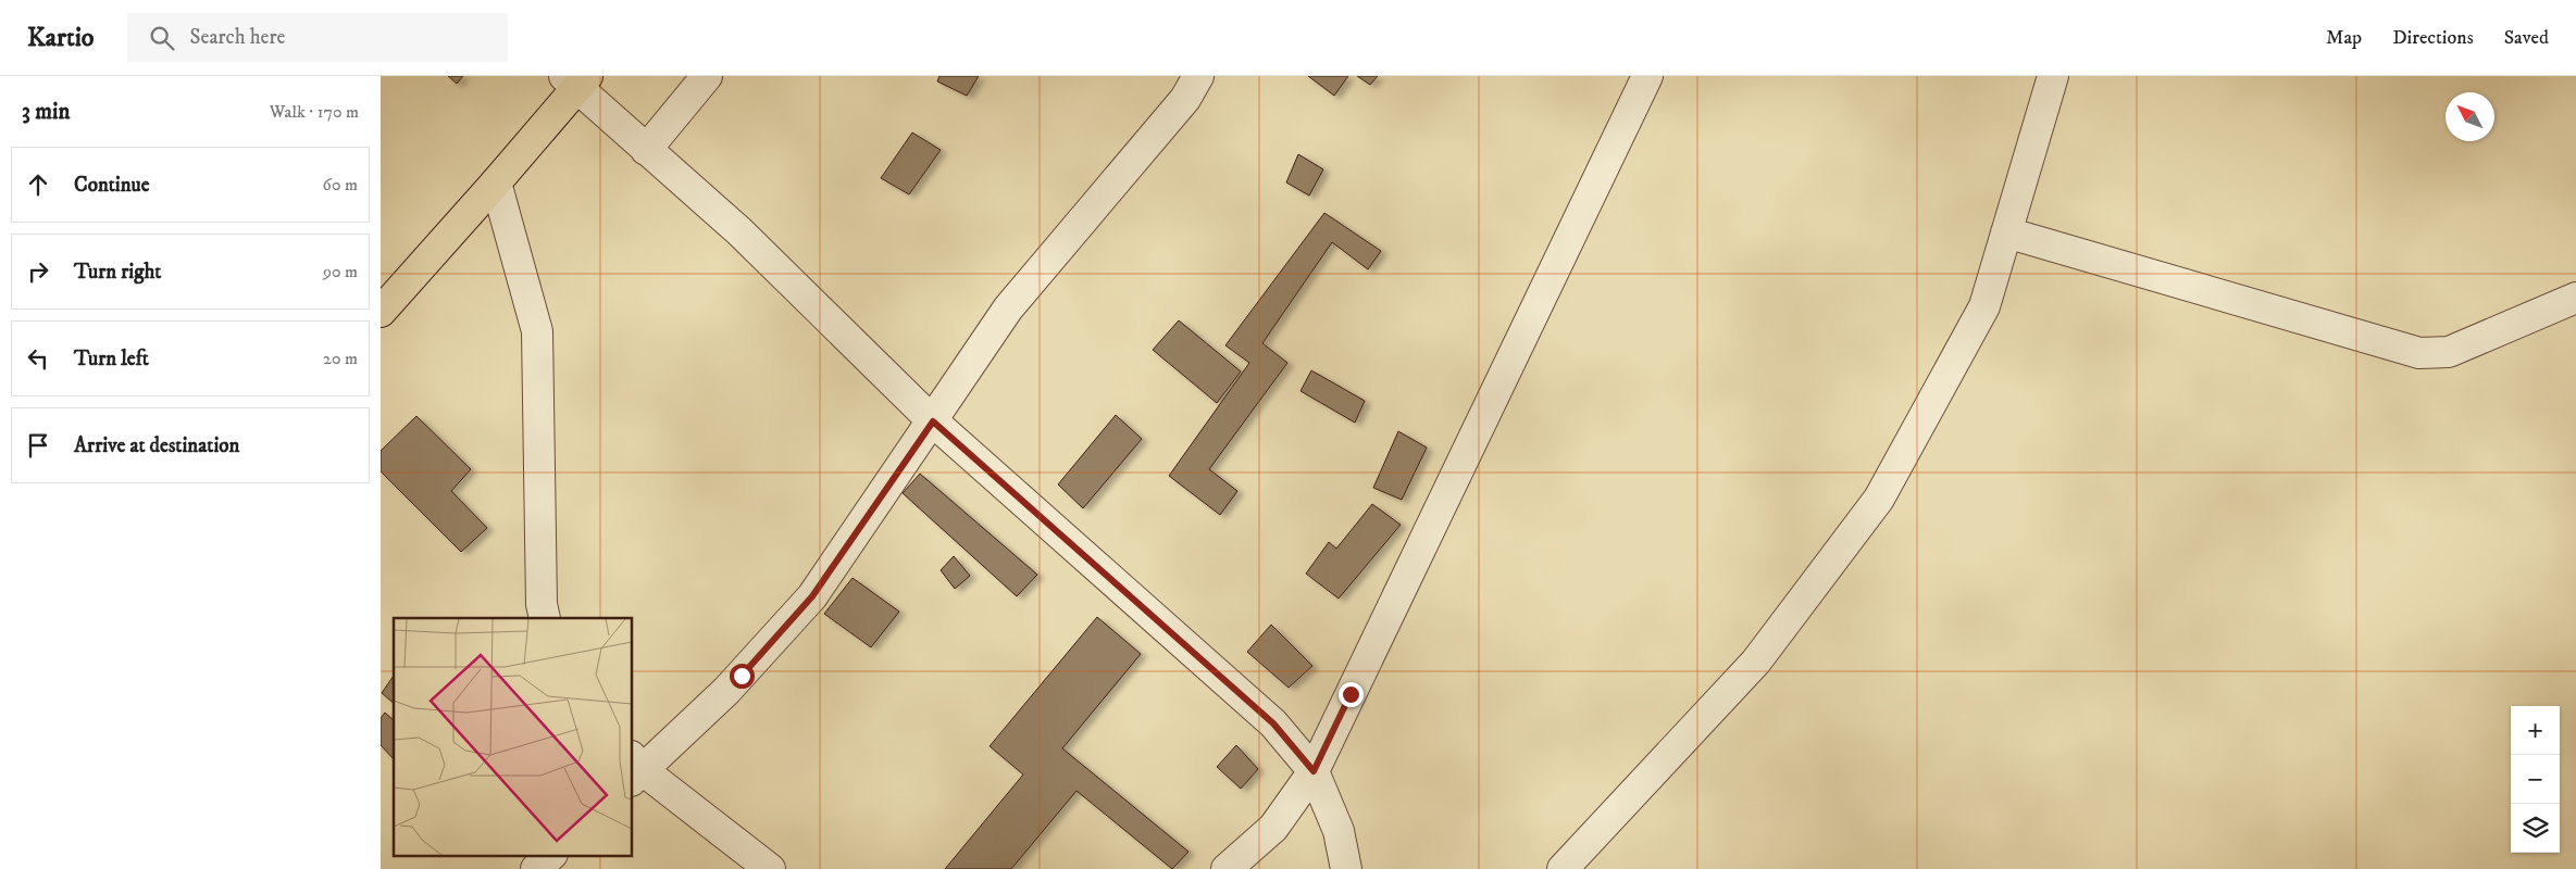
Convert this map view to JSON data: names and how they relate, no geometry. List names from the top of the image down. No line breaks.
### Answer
{"north":"top left","page":{"header":"Kartio","search":"Search here","nav":["Map","Directions","Saved"],"heading":["3 min","Walk · 170 m"],"list":[["Continue","60 m"],["Turn right","90 m"],["Turn left","20 m"],"Arrive at destination"],"map_buttons":["+","−"]}}
